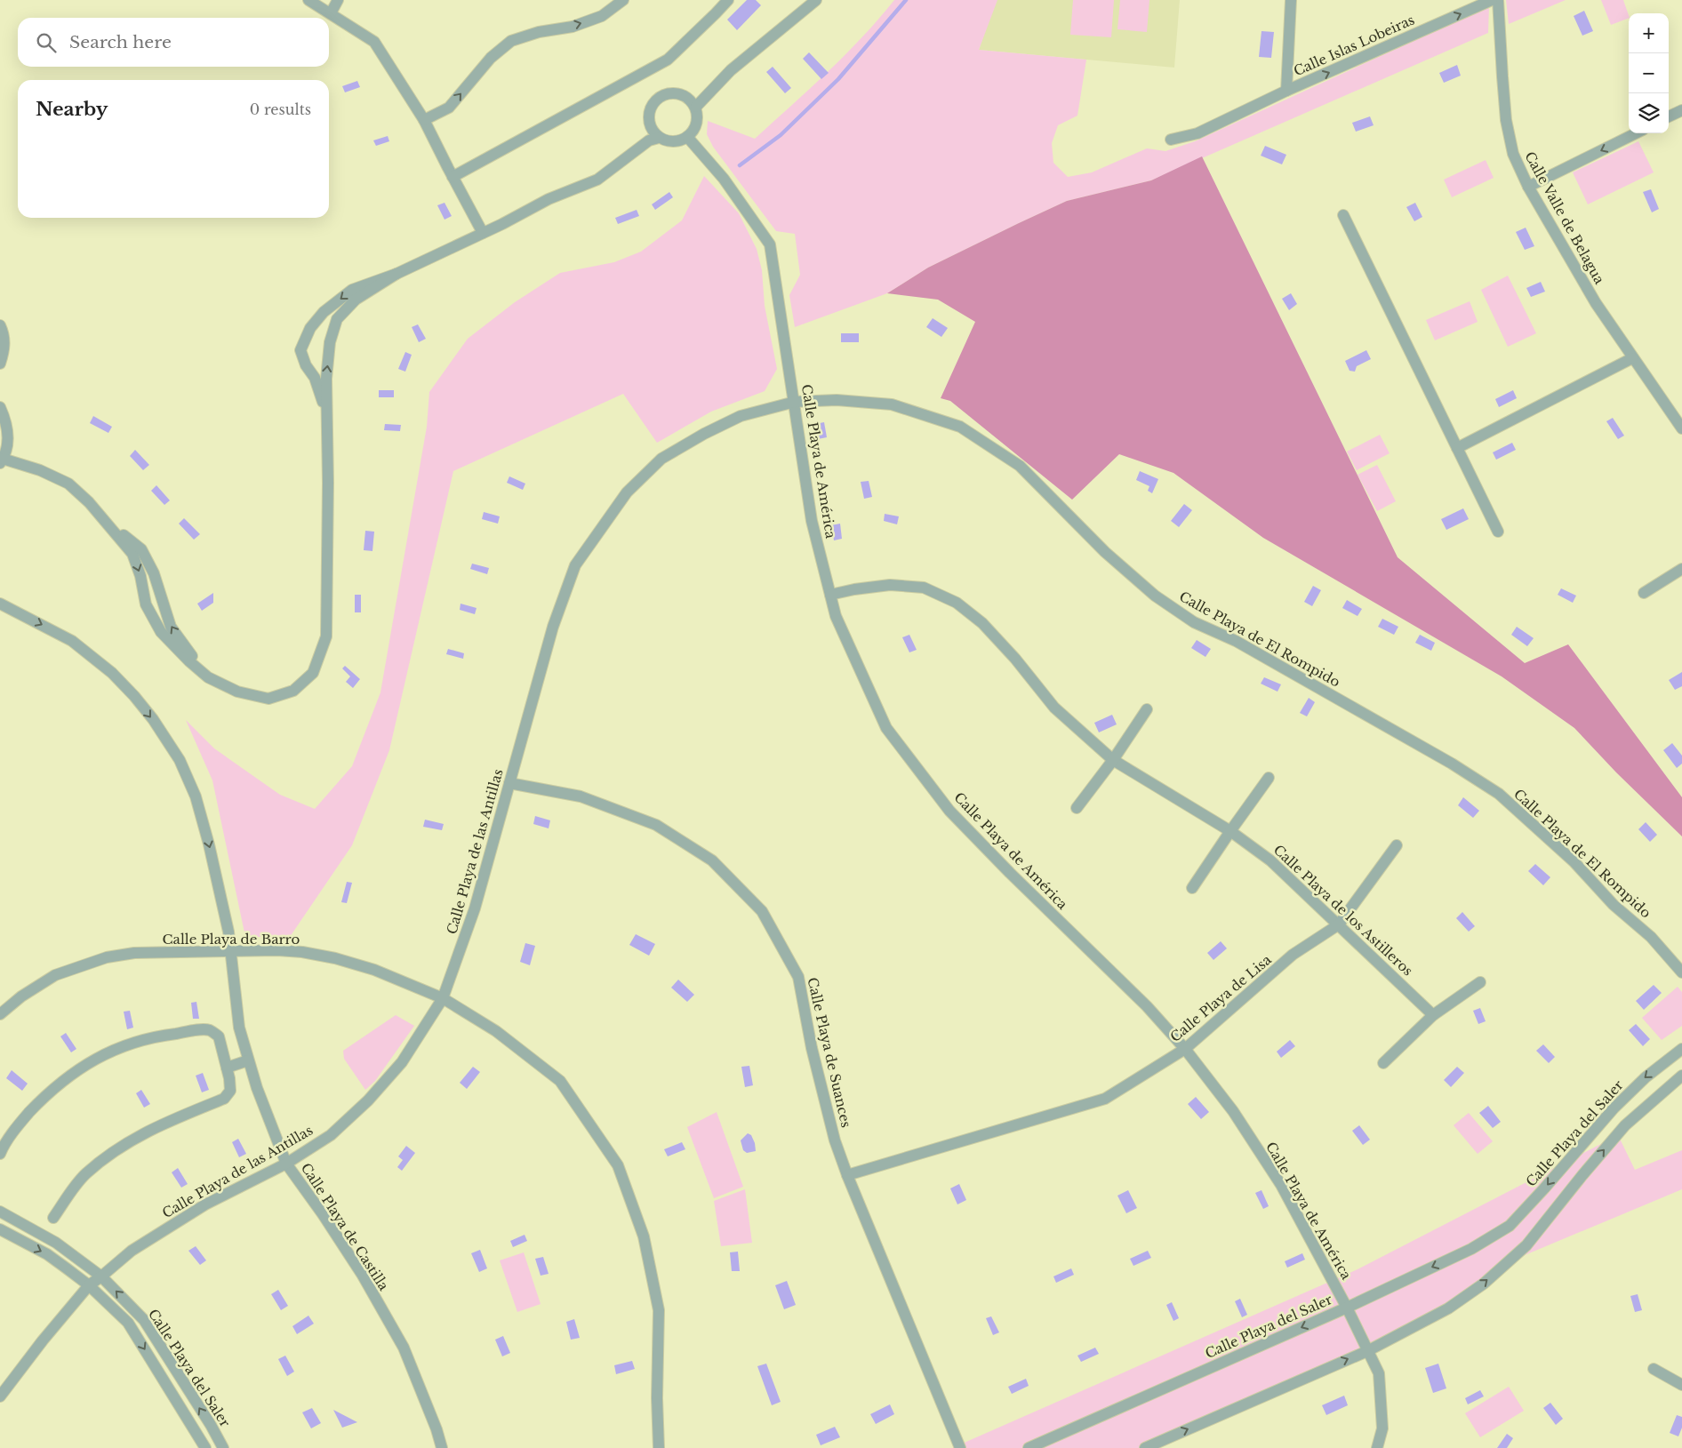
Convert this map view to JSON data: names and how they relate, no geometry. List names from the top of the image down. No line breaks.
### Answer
{"streets":{"street":["Calle Islas Lobeiras","Calle Valle de Belagua","Calle Playa de América","Calle Playa de El Rompido","Calle Playa de las Antillas","Calle Playa de los Astilleros","Calle Playa de Barro","Calle Playa de Lisa","Calle Playa de Suances","Calle Playa del Saler","Calle Playa de Castilla"]},"crossings":[["Calle Playa de América","Calle Playa de El Rompido"],["Calle Playa de América","Calle Playa de las Antillas"],["Calle Playa de América","Calle Playa de los Astilleros"],["Calle Playa de América","Calle Playa de Lisa"],["Calle Playa de América","Calle Playa del Saler"],["Calle Playa de El Rompido","Calle Playa de las Antillas"],["Calle Playa de las Antillas","Calle Playa de Barro"],["Calle Playa de las Antillas","Calle Playa de Suances"],["Calle Playa de las Antillas","Calle Playa del Saler"],["Calle Playa de las Antillas","Calle Playa de Castilla"],["Calle Playa de los Astilleros","Calle Playa de Lisa"],["Calle Playa de Barro","Calle Playa de Castilla"],["Calle Playa de Lisa","Calle Playa de Suances"]],"one_way":["Calle Islas Lobeiras"],"page":{"map_buttons":["+","−"],"search":"Search here","heading":["Nearby","0 results"]}}
